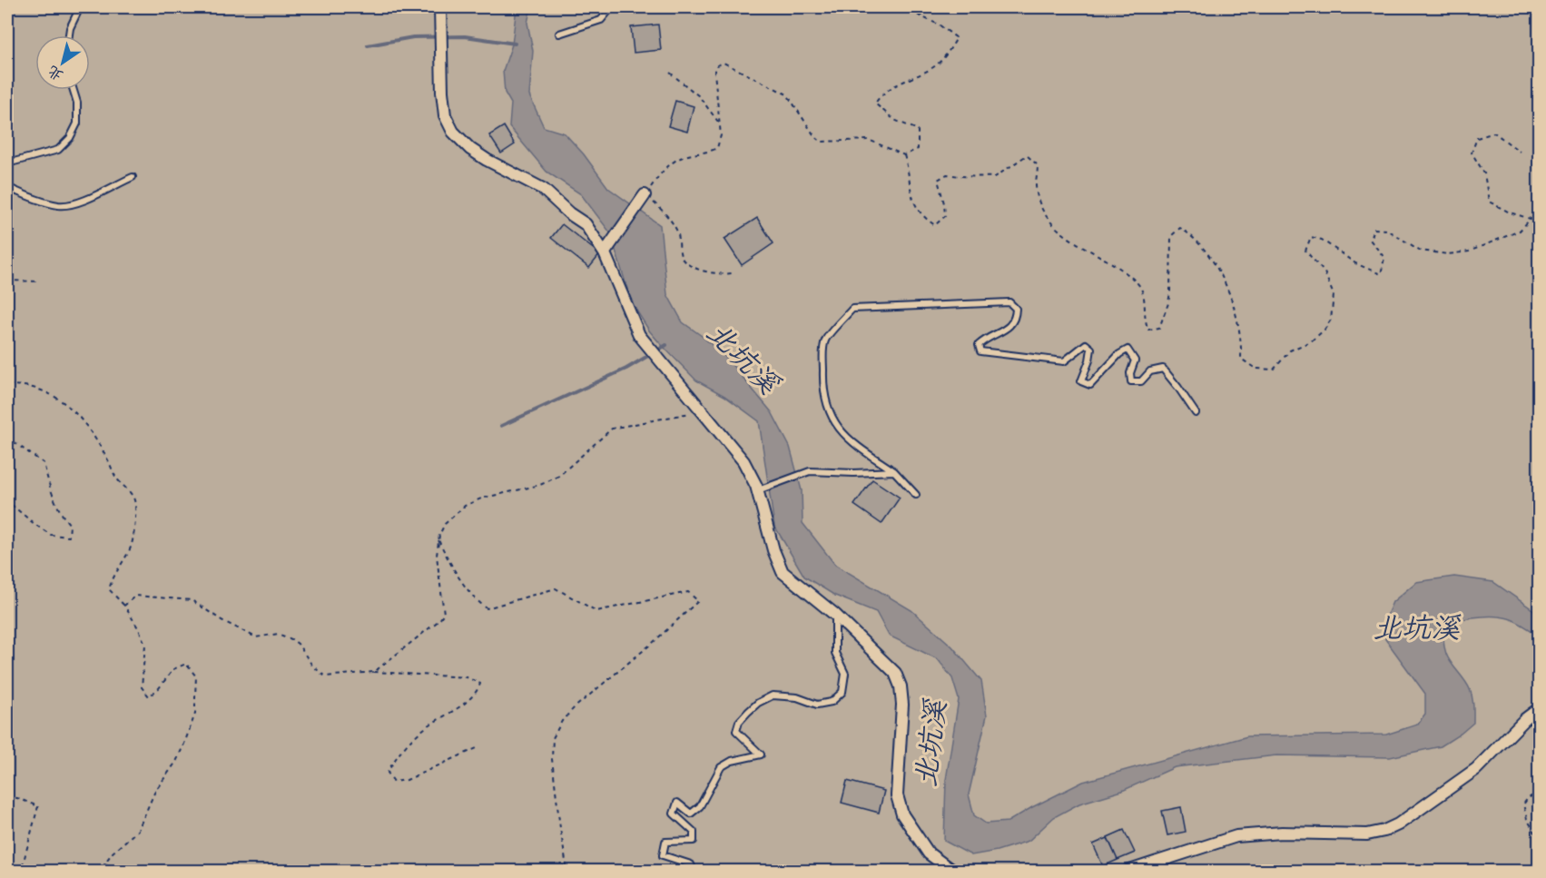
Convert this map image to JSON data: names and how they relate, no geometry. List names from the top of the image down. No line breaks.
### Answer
{"water":["北坑溪"],"north":"bottom left"}
